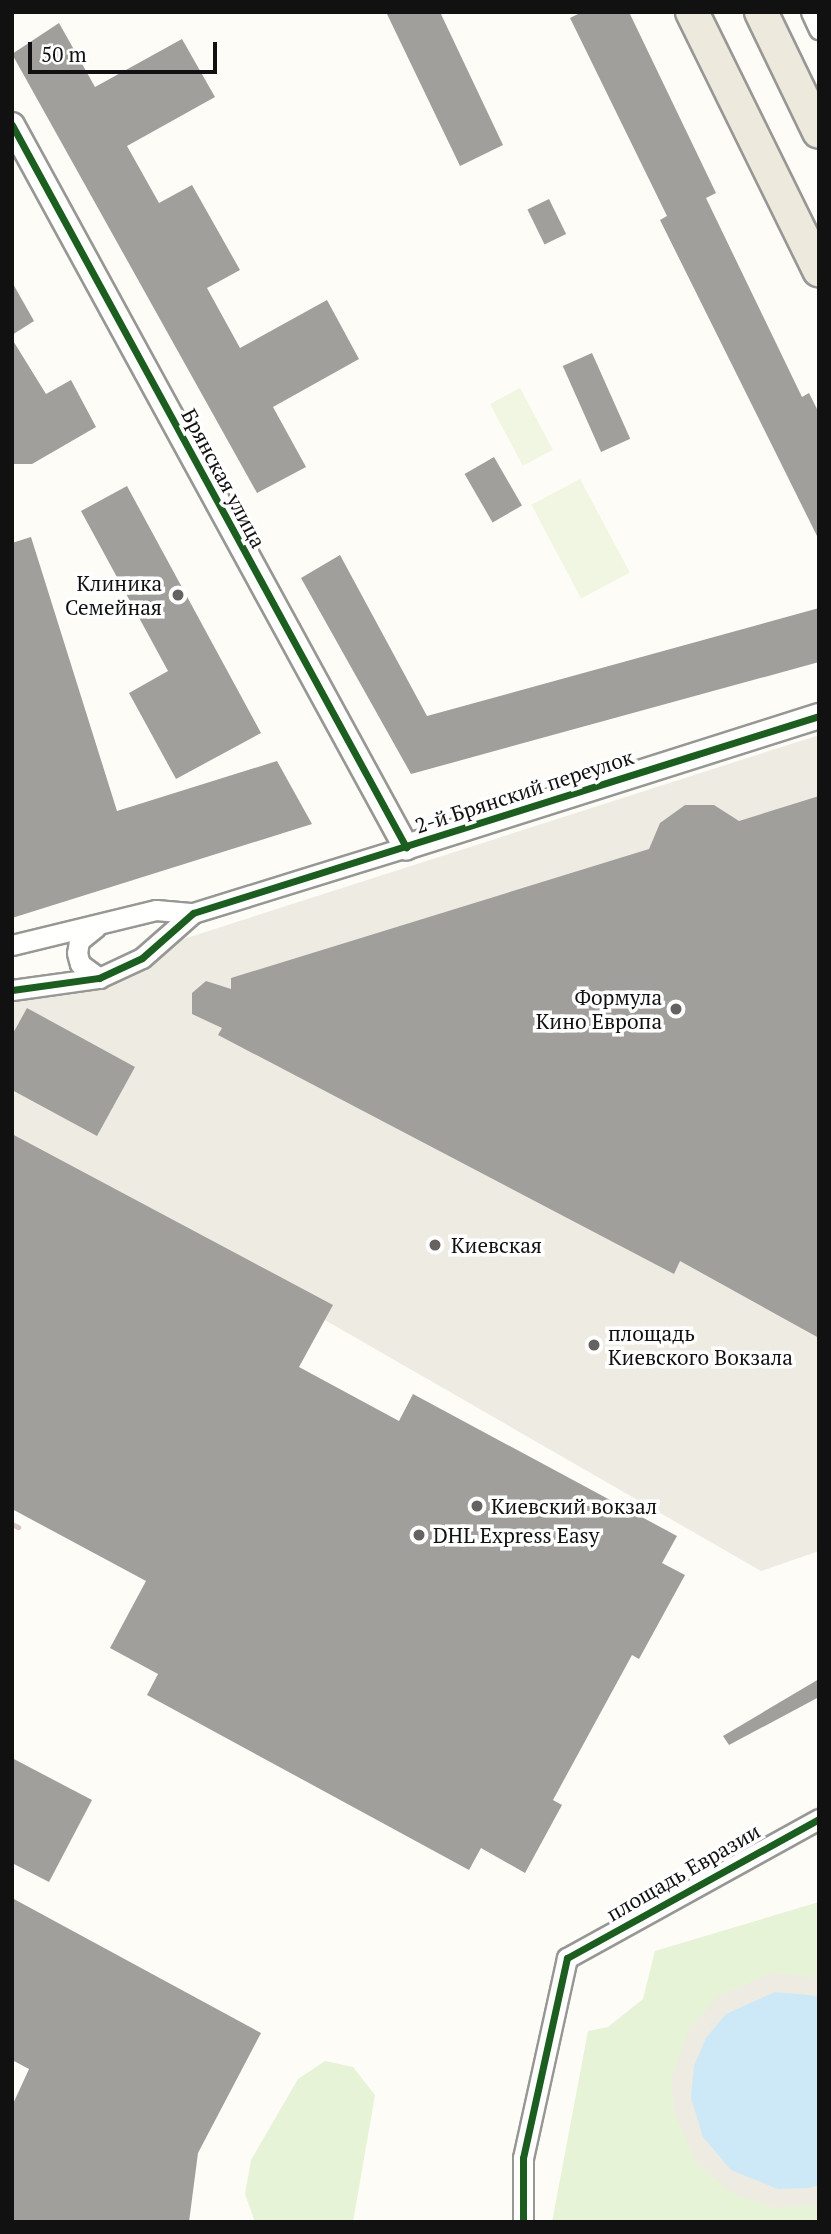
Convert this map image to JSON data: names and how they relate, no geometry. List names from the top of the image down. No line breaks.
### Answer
{"streets":{"street":["Брянская улица","2-й Брянский переулок","площадь Евразии"]},"crossings":[["Брянская улица","2-й Брянский переулок"]],"places":["Клиника Семейная","Формула Кино Европа","Киевская","площадь Киевского Вокзала","Киевский вокзал","DHL Express Easy"],"scale_bar":"50 m"}
